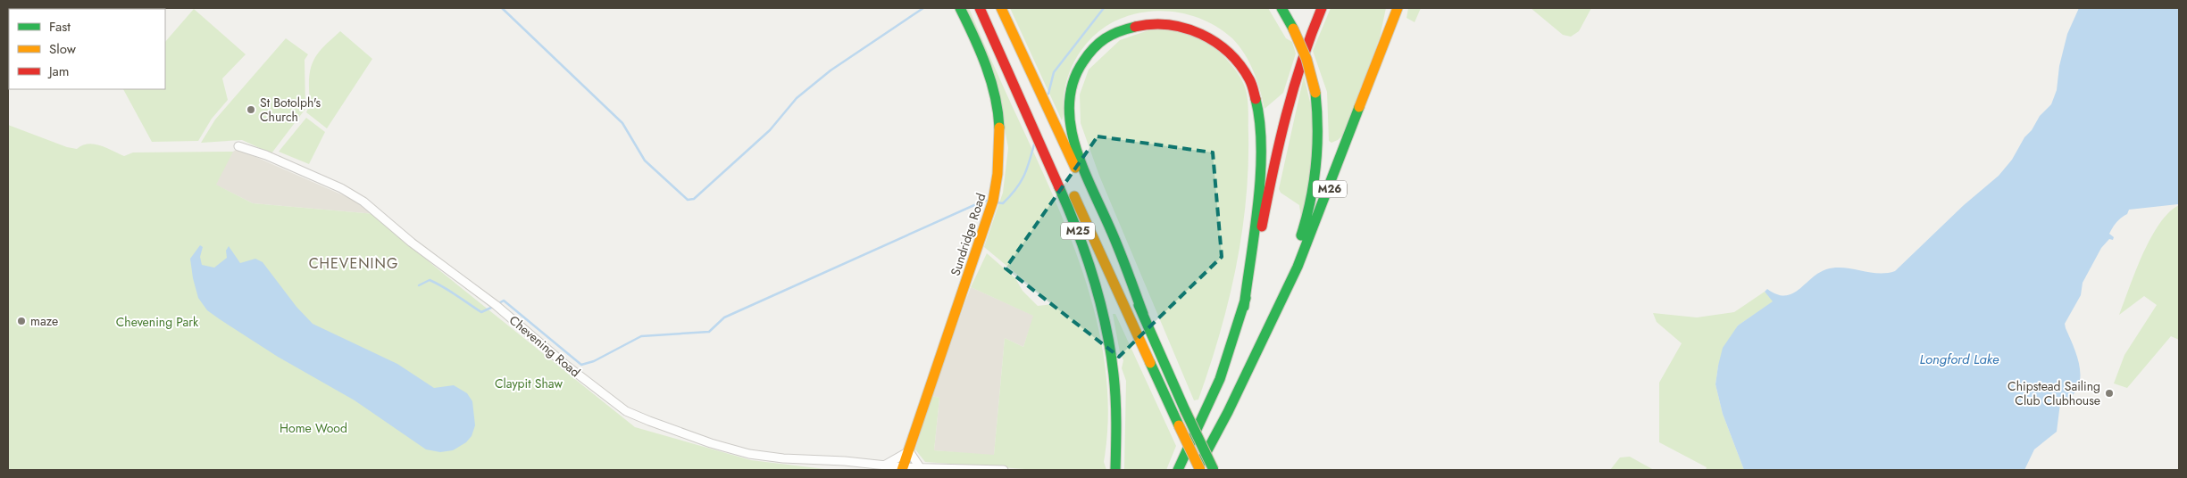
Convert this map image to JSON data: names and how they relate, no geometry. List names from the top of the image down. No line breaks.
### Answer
{"streets":{"main road":["M26","M25","Sundridge Road"],"street":["Chevening Road"]},"crossings":[["Sundridge Road","Chevening Road"]],"districts":["CHEVENING"],"water":["Longford Lake"],"parks":["Chevening Park","Claypit Shaw","Home Wood"],"places":["St Botolph's Church","maze","Chipstead Sailing Club Clubhouse"],"legend":["Fast","Slow","Jam"]}
